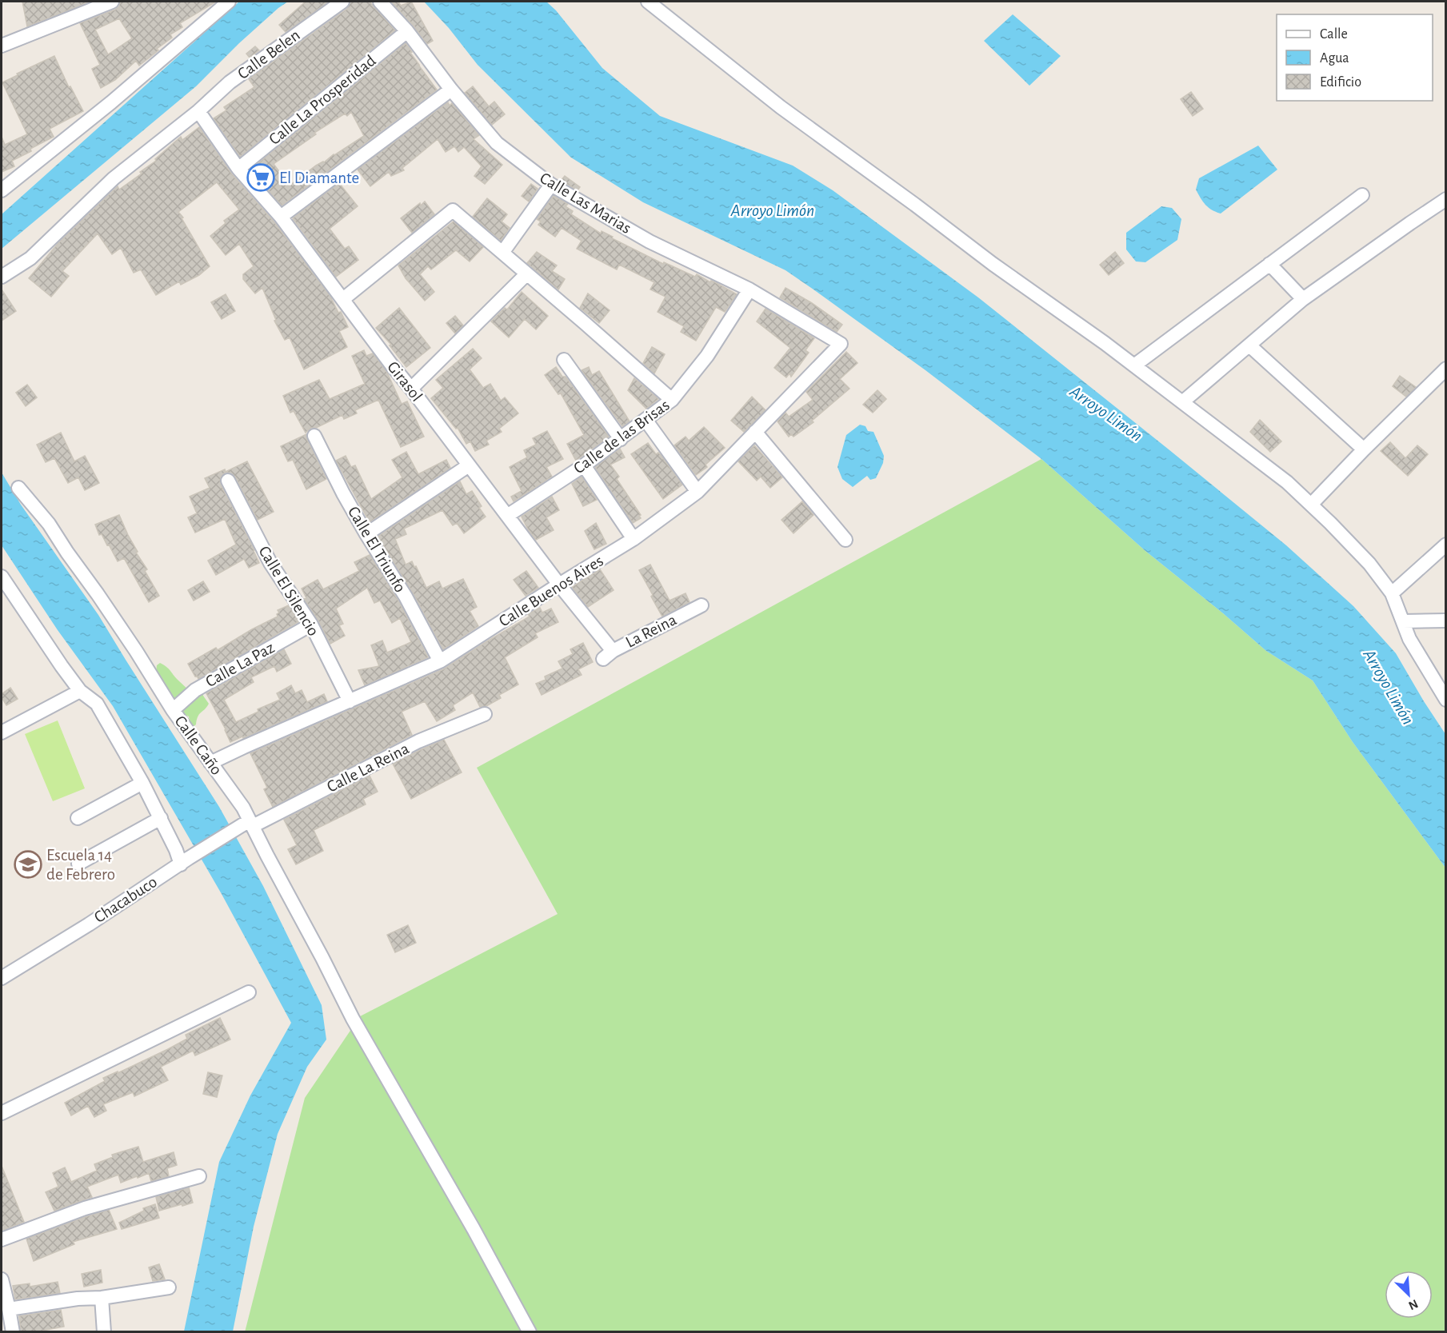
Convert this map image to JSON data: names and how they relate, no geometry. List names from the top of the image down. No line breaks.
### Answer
{"streets":{"street":["Calle Belen","Calle La Prosperidad","Calle Las Marias","Girasol","Calle de las Brisas","Calle El Triunfo","Calle El Silencio","Calle Buenos Aires","La Reina","Calle La Paz","Calle Caño","Calle La Reina","Chacabuco"]},"crossings":[["Calle Belen","Girasol"],["Calle La Prosperidad","Calle Las Marias"],["Calle La Prosperidad","Girasol"],["Calle Las Marias","Calle de las Brisas"],["Calle Las Marias","Calle Buenos Aires"],["Girasol","Calle de las Brisas"],["Girasol","Calle Buenos Aires"],["Girasol","La Reina"],["Calle El Triunfo","Calle Buenos Aires"],["Calle El Silencio","Calle Buenos Aires"],["Calle El Silencio","Calle La Paz"],["Calle Buenos Aires","Calle Caño"],["Calle La Paz","Calle Caño"],["Calle Caño","Calle La Reina"],["Calle Caño","Chacabuco"],["Calle La Reina","Chacabuco"]],"water":["Arroyo Limón"],"places":{"supermarket":["El Diamante"],"school or university":["Escuela 14 de Febrero"]},"legend":["Calle","Agua","Edificio"],"north":"bottom right"}
